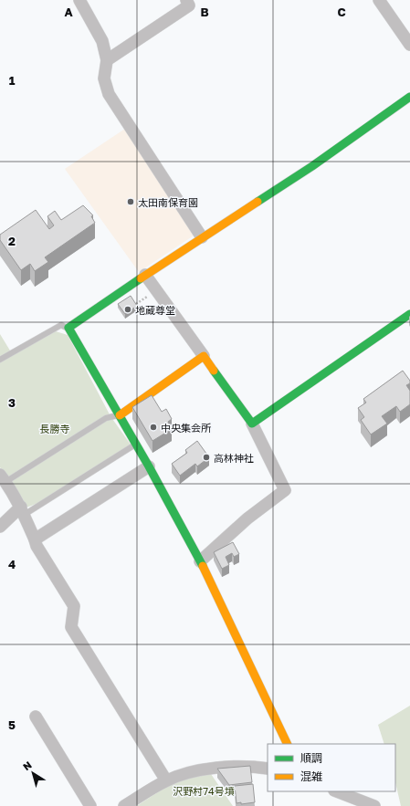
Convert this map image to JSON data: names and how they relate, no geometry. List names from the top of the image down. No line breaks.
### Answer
{"parks":["長勝寺","沢野村74号墳"],"places":["太田南保育園","地蔵尊堂","中央集会所","高林神社"],"legend":["順調","混雑"],"north":"top left","grid":{"columns":["A","B","C"],"rows":["1","2","3","4","5"]}}
